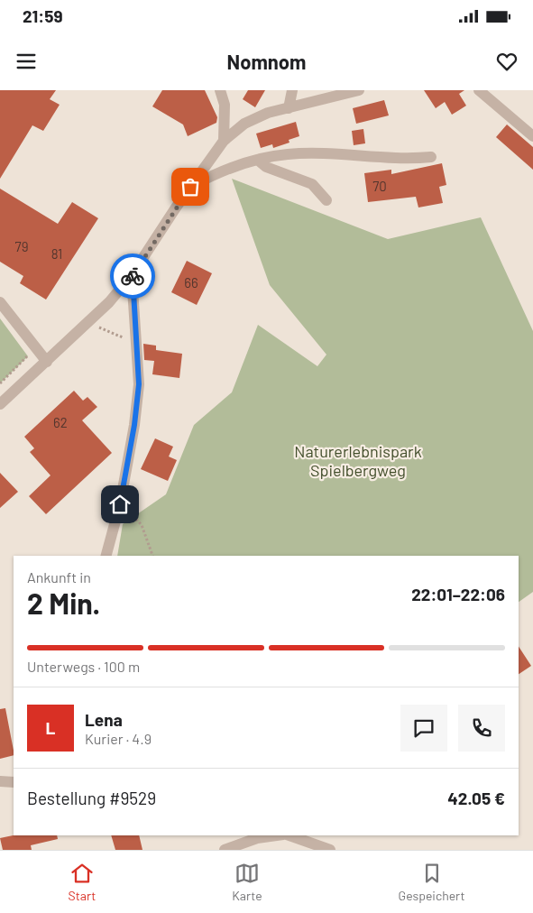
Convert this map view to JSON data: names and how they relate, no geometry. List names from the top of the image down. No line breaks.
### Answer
{"parks":["Naturerlebnispark Spielbergweg"],"house_numbers":["70","79","81","66","62"],"page":{"status":"21:59","header":"Nomnom","heading":["2 Min.","Ankunft in","22:01–22:06"],"panel":["Lena","Kurier · 4.9","Bestellung #9529","42.05 €"],"bar":"Unterwegs · 100 m","round":"L","tabs":["Start","Karte","Gespeichert"]}}
